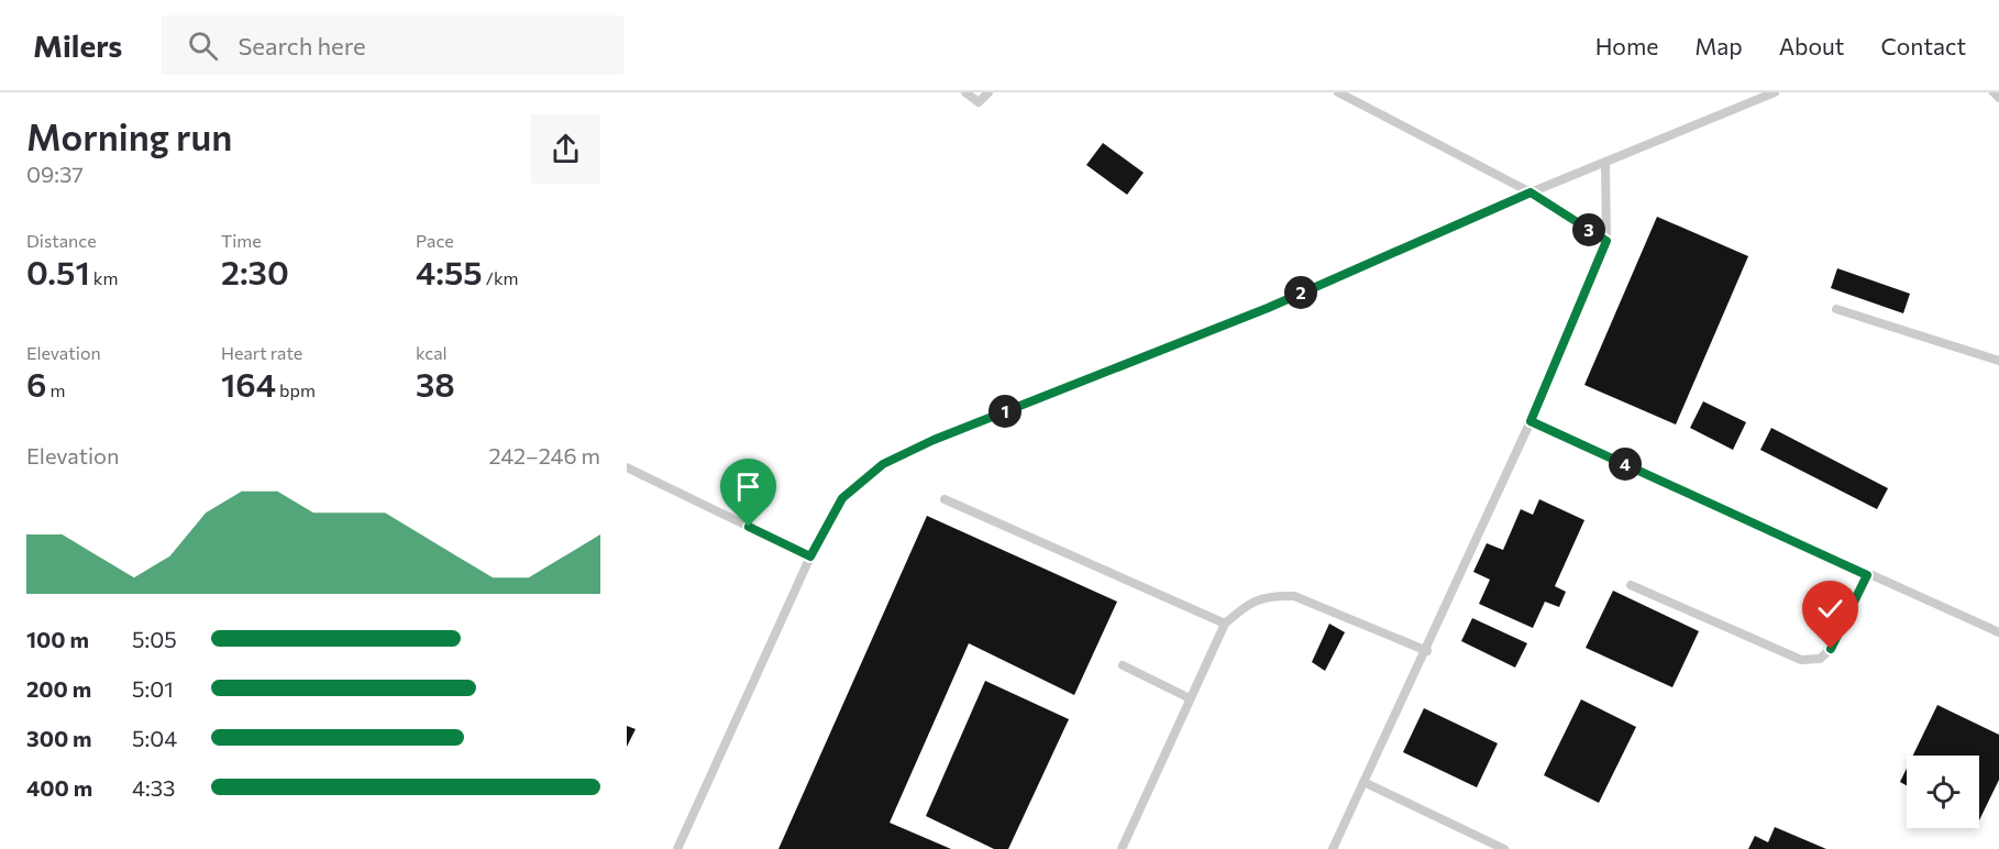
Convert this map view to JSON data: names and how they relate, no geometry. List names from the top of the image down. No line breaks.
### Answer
{"page":{"header":"Milers","search":"Search here","nav":["Home","Map","About","Contact"],"heading":["Morning run","09:37"],"stats":[["Distance","0.51 km"],["Time","2:30"],["Pace","4:55 /km"],["Elevation","6 m"],["Heart rate","164 bpm"],["kcal","38"]],"pins":["3","2","1","4"],"chart":["Elevation","242–246 m"],"list":[{"name":"100 m","note":"5:05"},{"name":"200 m","note":"5:01"},{"name":"300 m","note":"5:04"},{"name":"400 m","note":"4:33"}]}}
